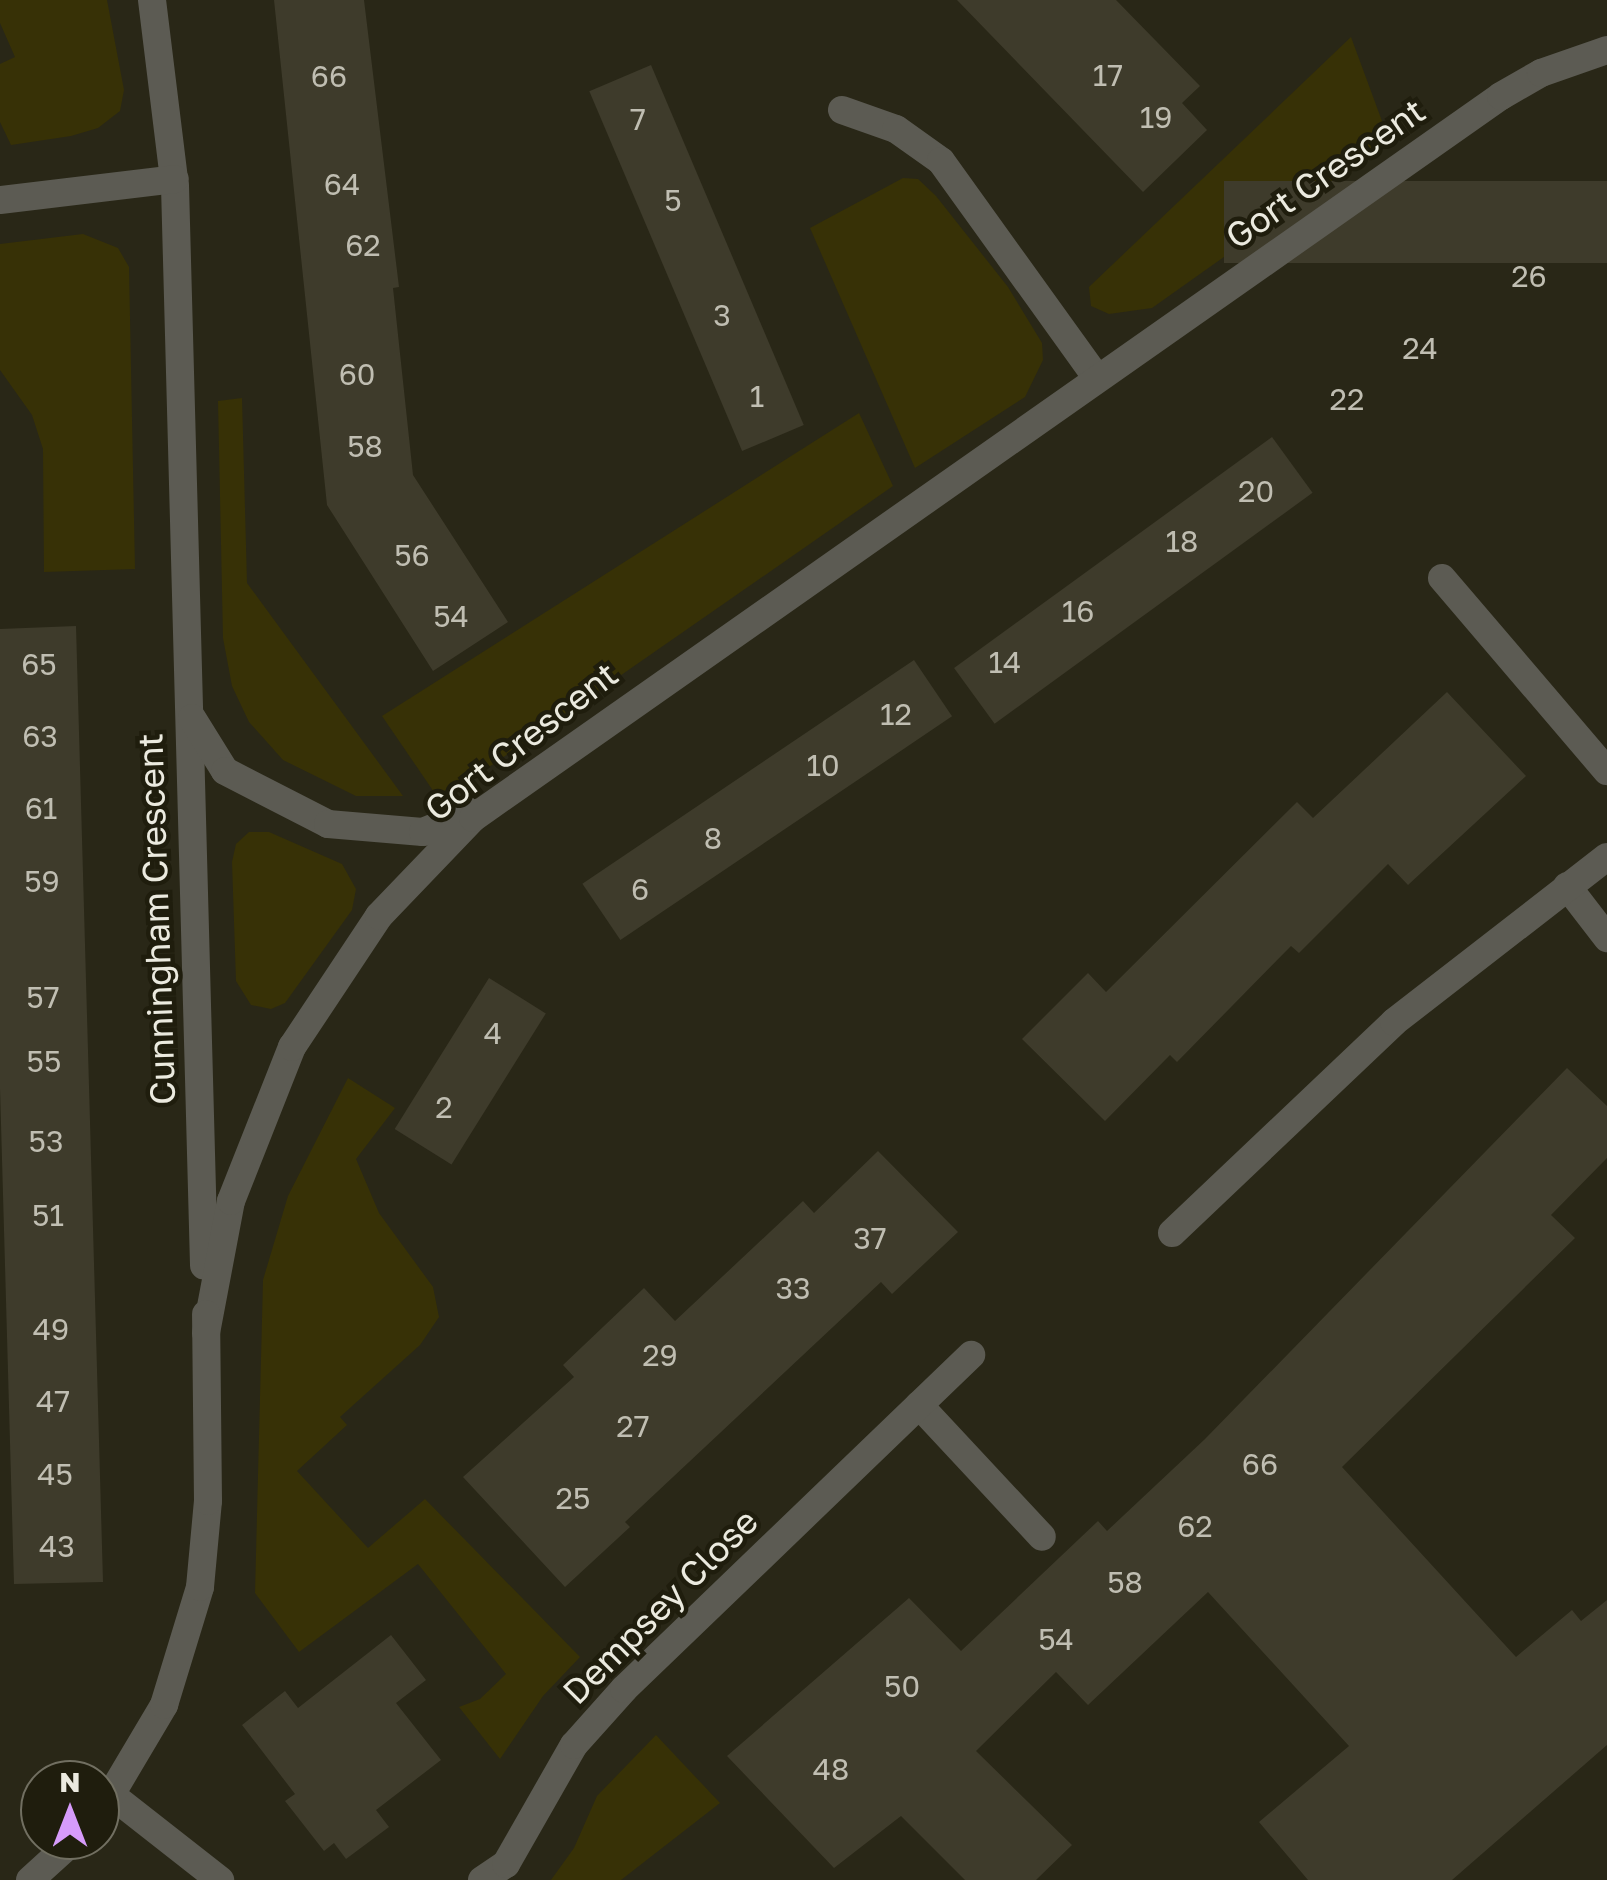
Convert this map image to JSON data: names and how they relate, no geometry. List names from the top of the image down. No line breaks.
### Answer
{"streets":{"street":["Gort Crescent","Cunningham Crescent","Dempsey Close"]},"crossings":[["Gort Crescent","Cunningham Crescent"]],"house_numbers":["17","66","19","7","64","5","62","26","3","24","60","1","22","58","20","18","56","16","54","14","65","12","63","10","61","8","59","6","57","4","55","2","53","51","37","33","49","29","47","27","66","45","25","62","43","58","54","50","48"],"north":"top"}
